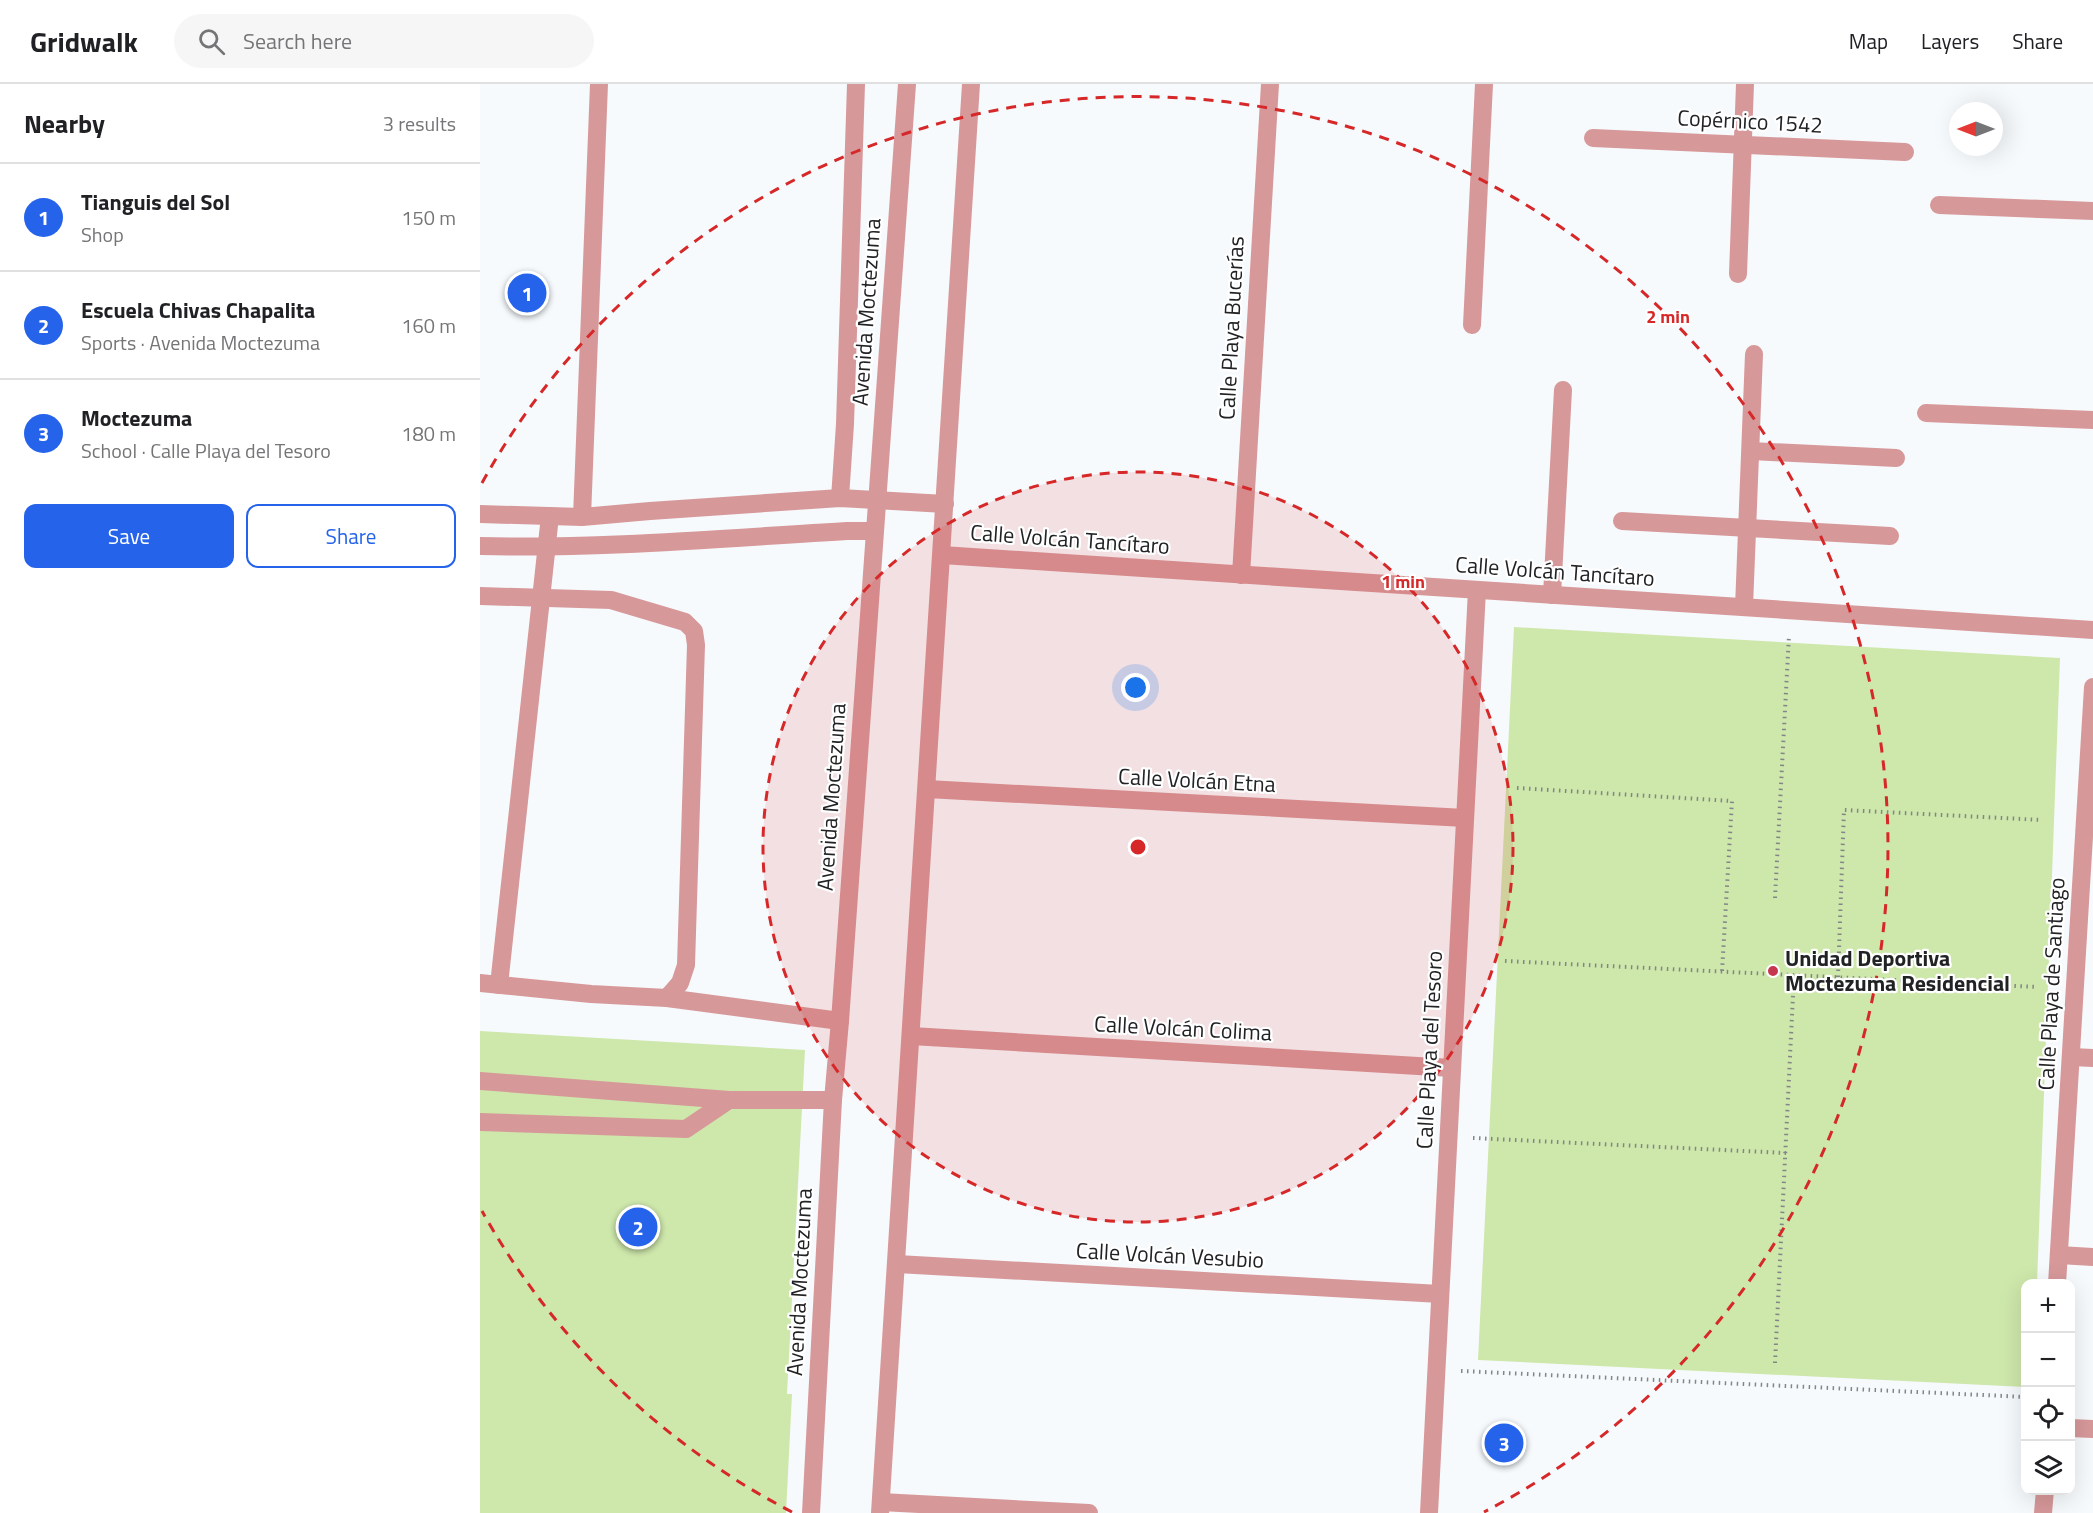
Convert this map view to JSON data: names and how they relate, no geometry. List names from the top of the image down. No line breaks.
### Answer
{"streets":{"street":["Copérnico 1542","Avenida Moctezuma","Calle Playa Bucerías","Calle Volcán Tancítaro","Calle Volcán Etna","Calle Playa de Santiago","Calle Volcán Colima","Calle Playa del Tesoro","Calle Volcán Vesubio"]},"crossings":[["Calle Playa Bucerías","Calle Volcán Tancítaro"],["Calle Volcán Tancítaro","Calle Playa del Tesoro"],["Calle Volcán Etna","Calle Playa del Tesoro"],["Calle Volcán Colima","Calle Playa del Tesoro"],["Calle Playa del Tesoro","Calle Volcán Vesubio"]],"places":["Unidad Deportiva Moctezuma Residencial"],"north":"left","page":{"header":"Gridwalk","search":"Search here","nav":["Map","Layers","Share"],"heading":["Nearby","3 results"],"list":[{"mark":"1","name":"Tianguis del Sol","note":"Shop","value":"150 m"},{"mark":"2","name":"Escuela Chivas Chapalita","note":"Sports · Avenida Moctezuma","value":"160 m"},{"mark":"3","name":"Moctezuma","note":"School · Calle Playa del Tesoro","value":"180 m"}],"pins":["1","2","3"],"buttons":["Save","Share"],"map_buttons":["+","−"]},"rings":["2 min","1 min"]}
